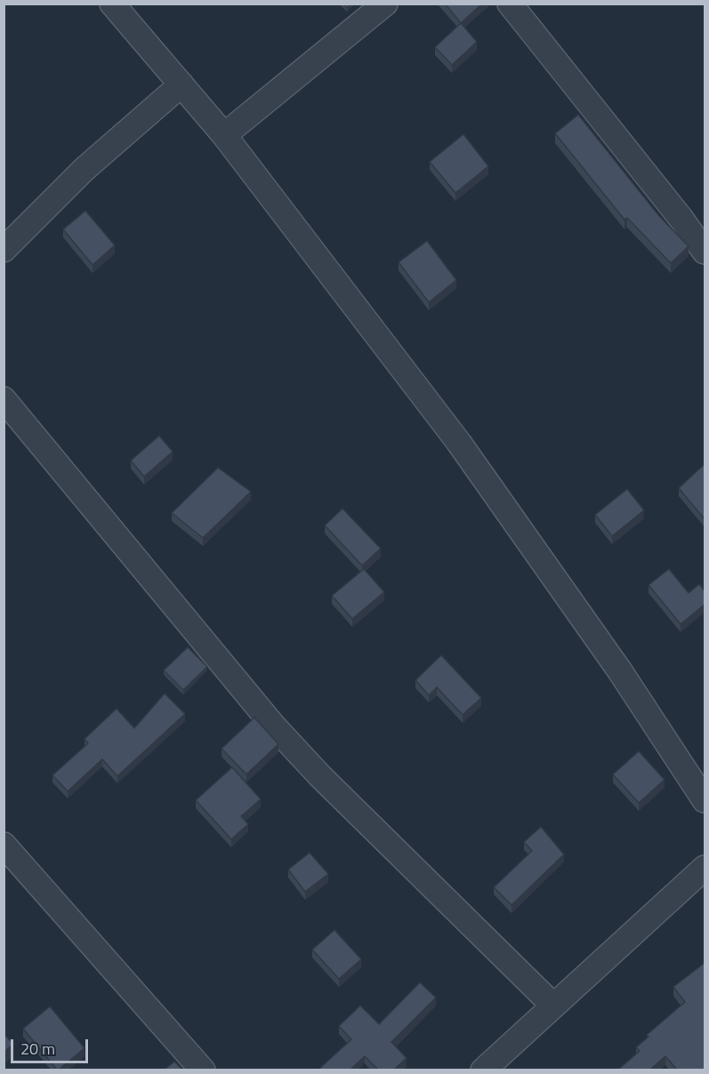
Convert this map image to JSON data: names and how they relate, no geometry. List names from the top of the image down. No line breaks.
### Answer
{"scale_bar":"20 m"}
